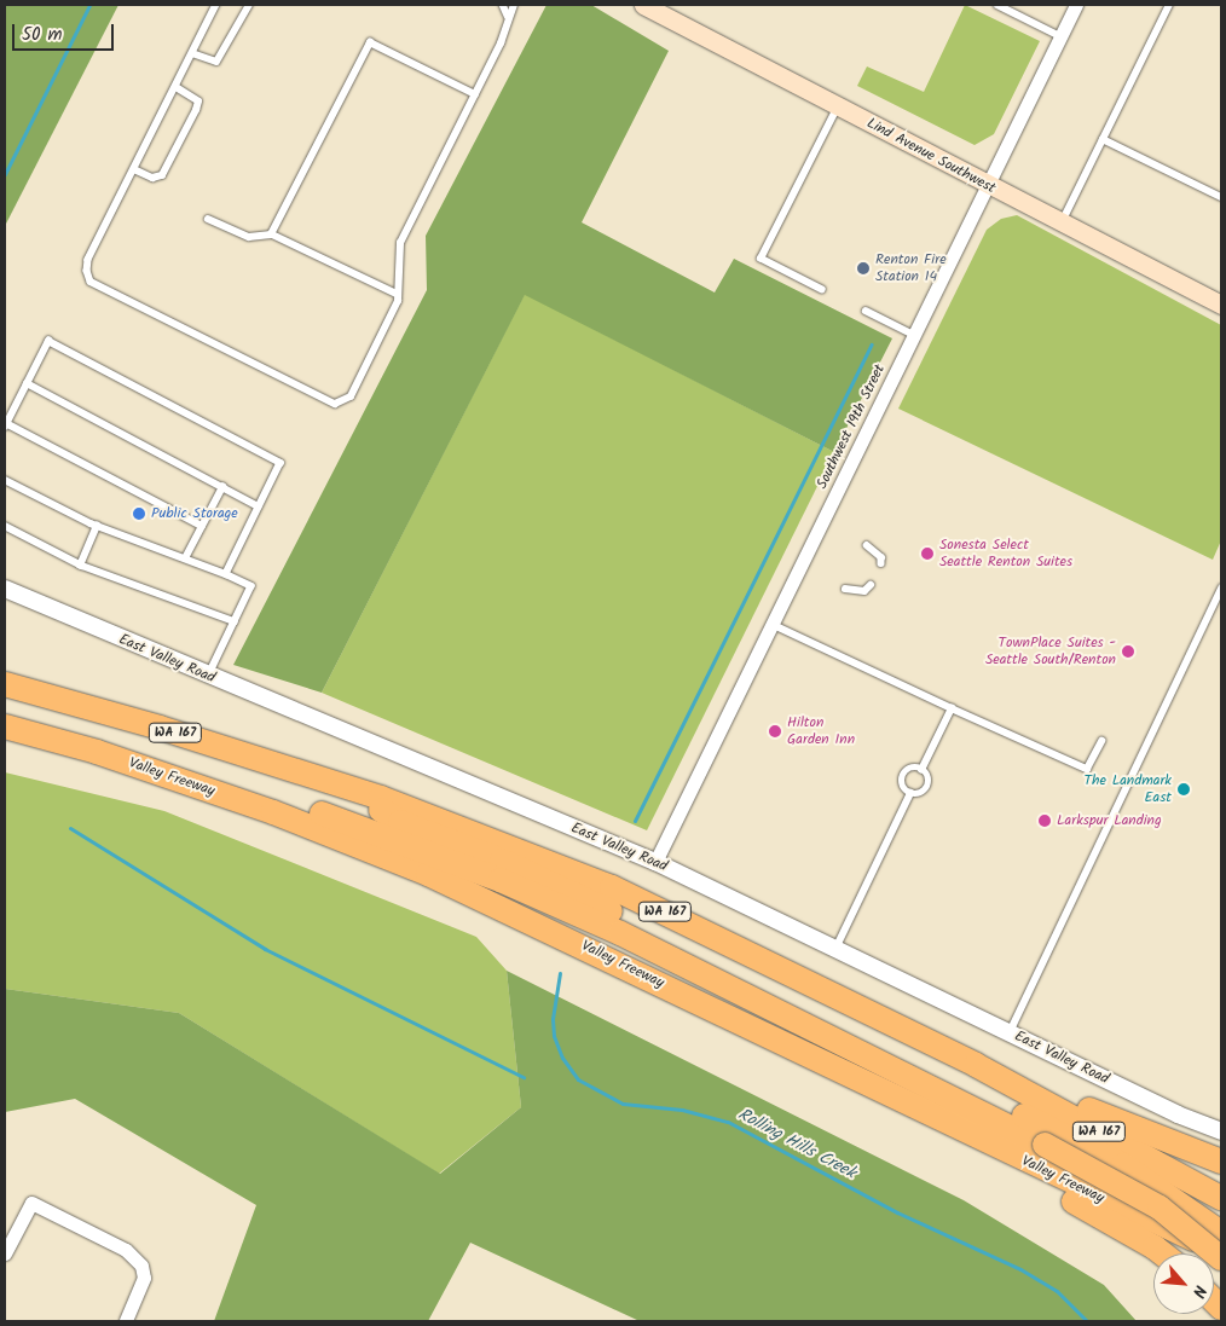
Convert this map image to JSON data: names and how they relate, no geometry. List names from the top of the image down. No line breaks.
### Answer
{"streets":{"highway":["WA 167","Valley Freeway"],"main road":["Lind Avenue Southwest"],"street":["Southwest 19th Street","East Valley Road"]},"crossings":[["Lind Avenue Southwest","Southwest 19th Street"],["Southwest 19th Street","East Valley Road"]],"water":["Rolling Hills Creek"],"places":["Renton Fire Station 14","Public Storage","Sonesta Select Seattle Renton Suites","TownPlace Suites - Seattle South/Renton","Hilton Garden Inn","The Landmark East","Larkspur Landing"],"scale_bar":"50 m","north":"bottom right"}
